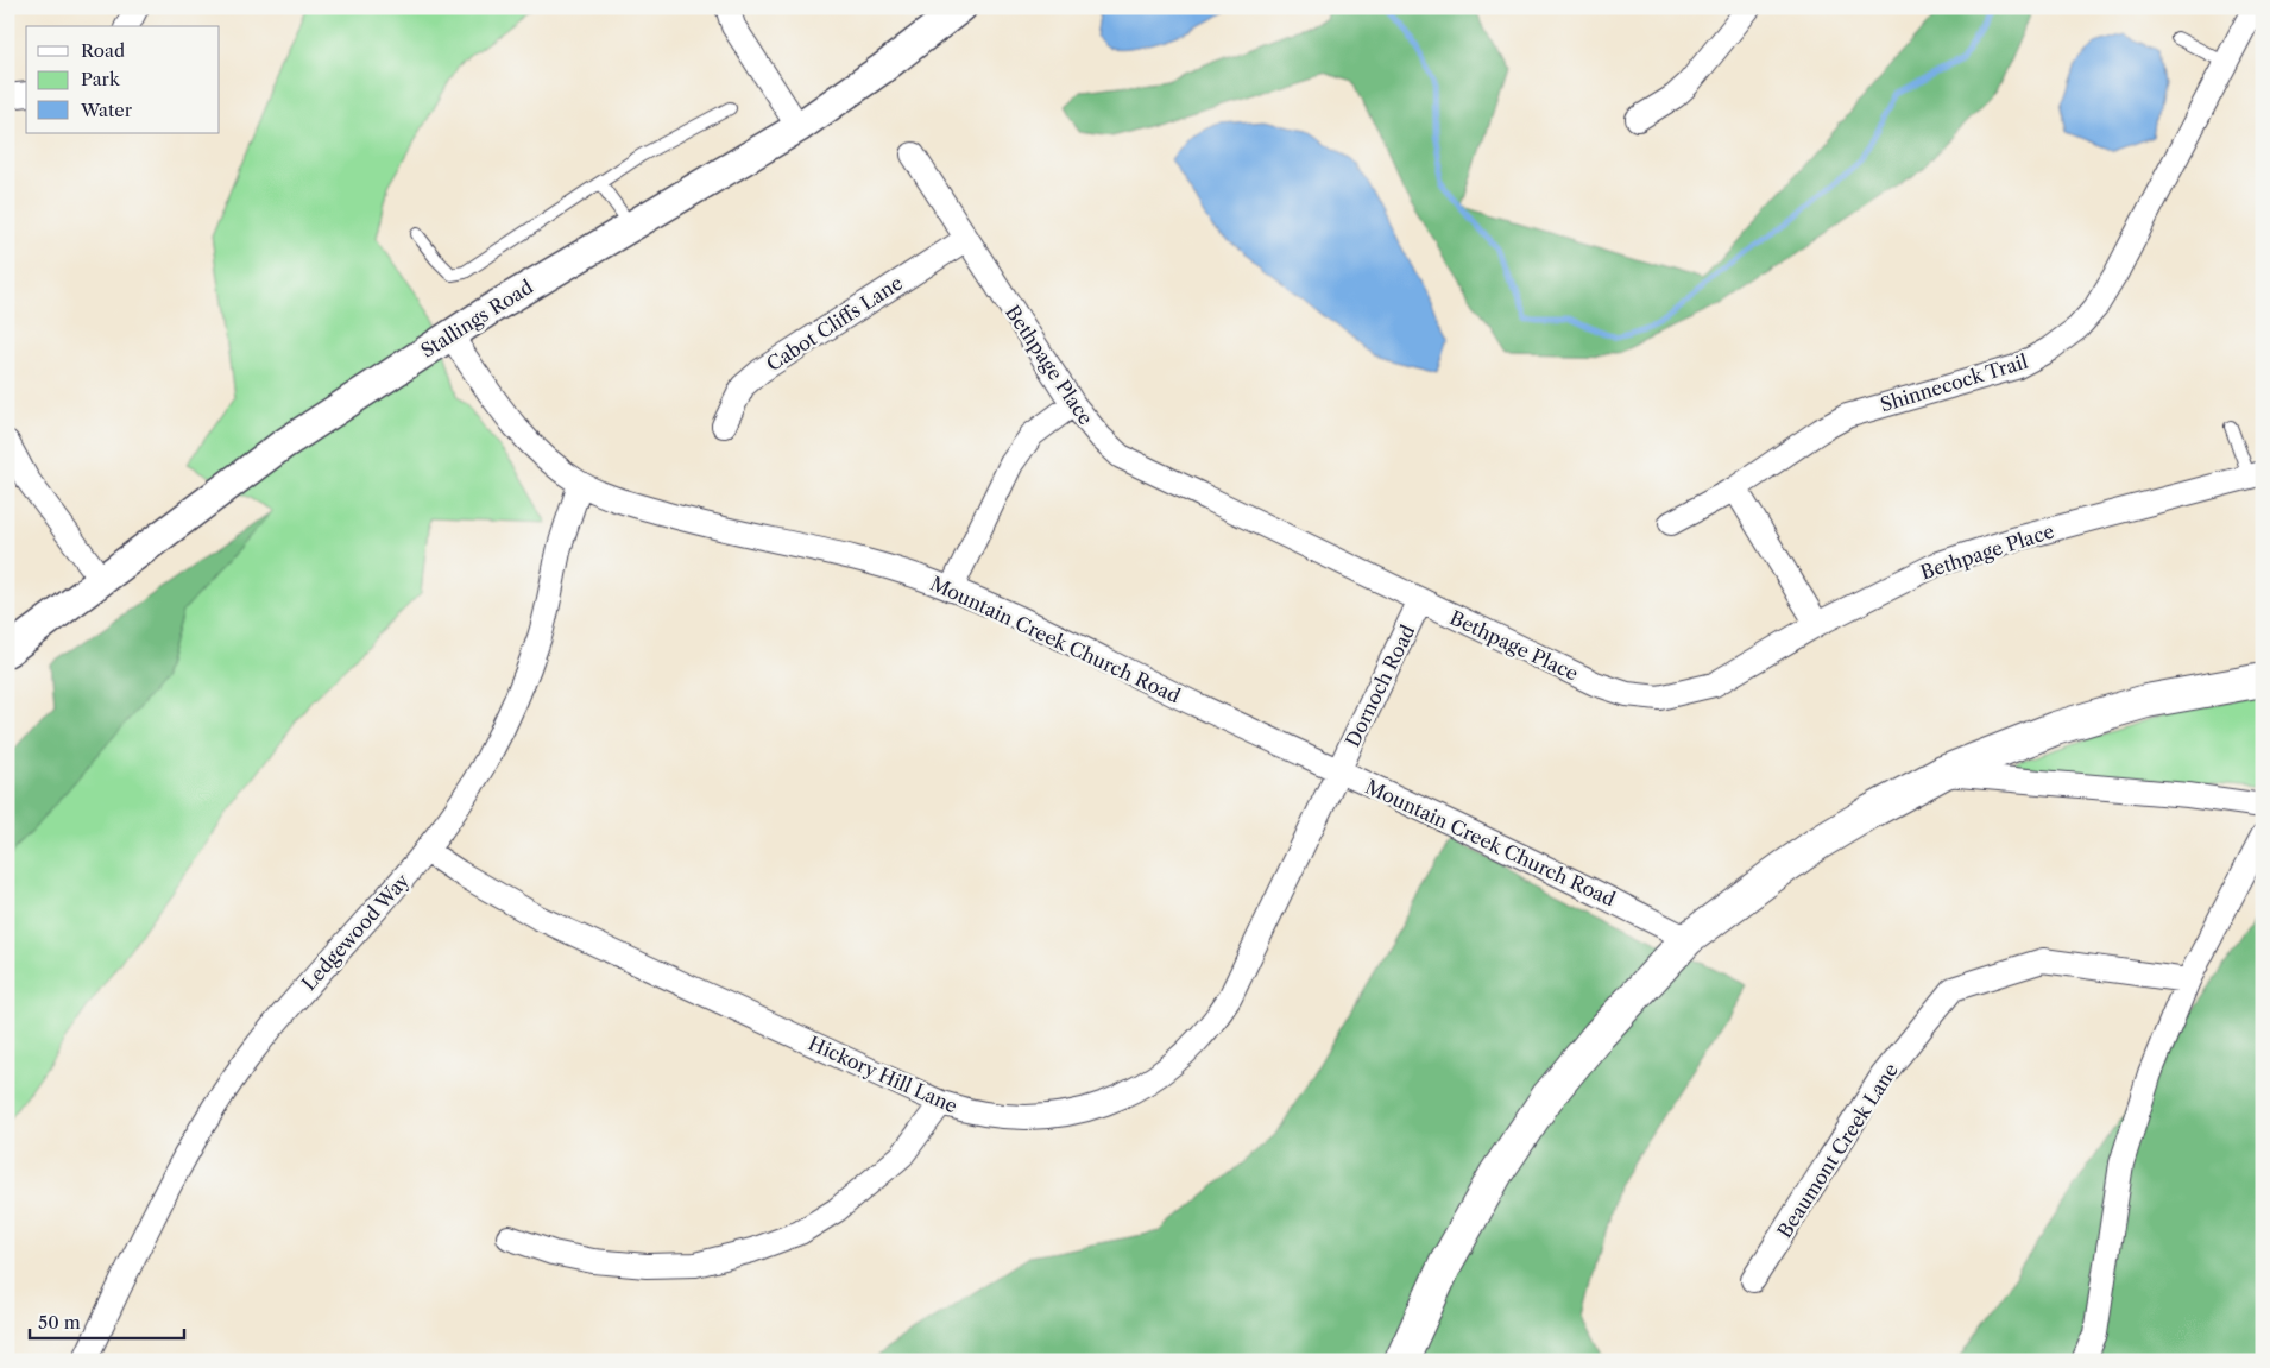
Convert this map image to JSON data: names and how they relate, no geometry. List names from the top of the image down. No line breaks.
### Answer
{"streets":{"street":["Stallings Road","Cabot Cliffs Lane","Bethpage Place","Shinnecock Trail","Mountain Creek Church Road","Dornoch Road","Ledgewood Way","Hickory Hill Lane","Beaumont Creek Lane"]},"crossings":[["Stallings Road","Mountain Creek Church Road"],["Cabot Cliffs Lane","Bethpage Place"],["Bethpage Place","Dornoch Road"],["Mountain Creek Church Road","Dornoch Road"],["Mountain Creek Church Road","Ledgewood Way"],["Mountain Creek Church Road","Hickory Hill Lane"],["Dornoch Road","Hickory Hill Lane"],["Ledgewood Way","Hickory Hill Lane"]],"legend":["Road","Park","Water"],"scale_bar":"50 m"}
